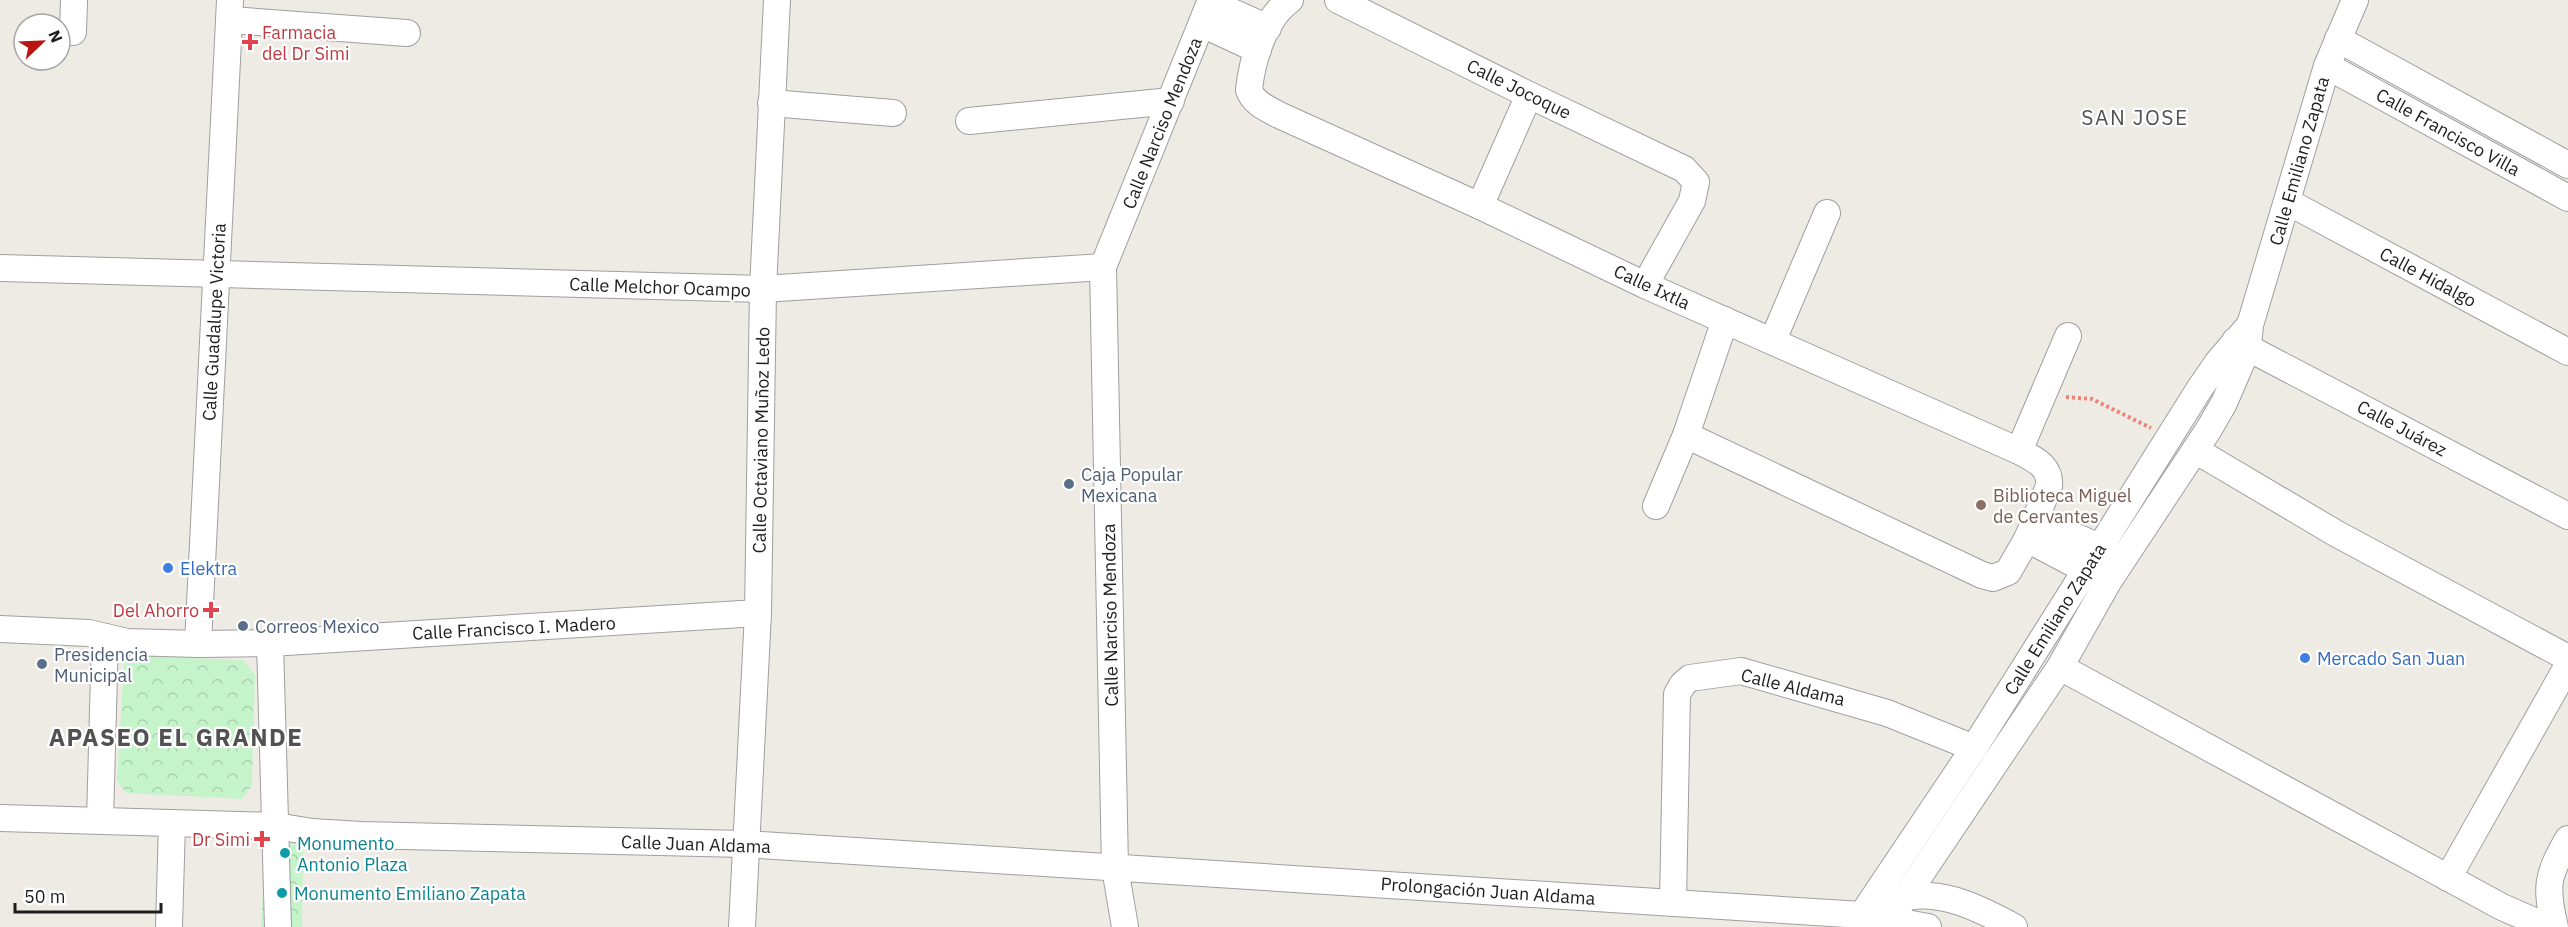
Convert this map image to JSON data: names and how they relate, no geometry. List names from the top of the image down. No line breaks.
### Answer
{"streets":{"street":["Calle Jocoque","Calle Narciso Mendoza","Calle Francisco Villa","Calle Emiliano Zapata","Calle Hidalgo","Calle Melchor Ocampo","Calle Ixtla","Calle Guadalupe Victoria","Calle Juárez","Calle Octaviano Muñoz Ledo","Calle Francisco I. Madero","Calle Aldama","Calle Juan Aldama","Prolongación Juan Aldama"]},"crossings":[["Calle Jocoque","Calle Ixtla"],["Calle Narciso Mendoza","Calle Melchor Ocampo"],["Calle Narciso Mendoza","Calle Juan Aldama"],["Calle Narciso Mendoza","Prolongación Juan Aldama"],["Calle Francisco Villa","Calle Emiliano Zapata"],["Calle Emiliano Zapata","Calle Hidalgo"],["Calle Emiliano Zapata","Calle Juárez"],["Calle Emiliano Zapata","Calle Aldama"],["Calle Emiliano Zapata","Prolongación Juan Aldama"],["Calle Melchor Ocampo","Calle Guadalupe Victoria"],["Calle Melchor Ocampo","Calle Octaviano Muñoz Ledo"],["Calle Guadalupe Victoria","Calle Francisco I. Madero"],["Calle Octaviano Muñoz Ledo","Calle Francisco I. Madero"],["Calle Octaviano Muñoz Ledo","Calle Juan Aldama"],["Calle Aldama","Prolongación Juan Aldama"],["Calle Juan Aldama","Prolongación Juan Aldama"]],"districts":["SAN JOSE","APASEO EL GRANDE"],"places":{"health":["Farmacia del Dr Simi","Del Ahorro","Dr Simi"],"other":["Caja Popular Mexicana","Biblioteca Miguel de Cervantes","Elektra","Correos Mexico","Mercado San Juan","Presidencia Municipal","Monumento Antonio Plaza","Monumento Emiliano Zapata"]},"scale_bar":"50 m","north":"top right"}
